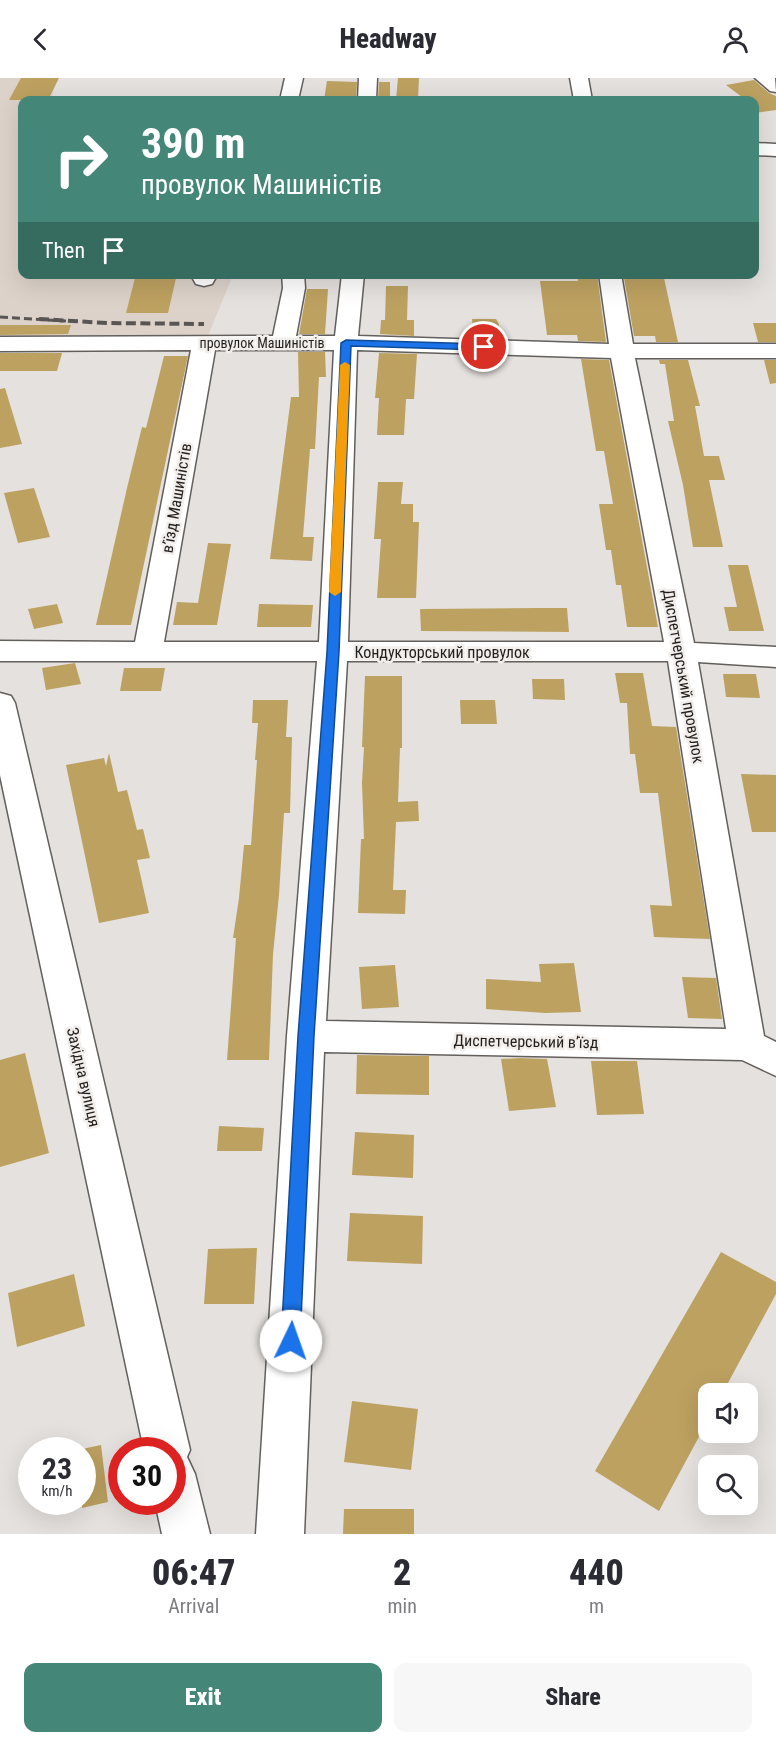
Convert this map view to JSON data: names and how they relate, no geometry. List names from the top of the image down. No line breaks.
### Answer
{"streets":{"street":["провулок Машиністів","в’їзд Машиністів","Кондукторський провулок","Диспетчерський провулок","Диспетчерський в’їзд","Західна вулиця"]},"crossings":[["провулок Машиністів","в’їзд Машиністів"],["провулок Машиністів","Диспетчерський провулок"],["в’їзд Машиністів","Кондукторський провулок"],["Кондукторський провулок","Диспетчерський провулок"],["Диспетчерський провулок","Диспетчерський в’їзд"]],"page":{"header":"Headway","turn":["390 m","провулок Машиністів"],"then":"Then","speed":"23 km/h","limit":"30","eta":["06:47","Arrival","2","min","440","m"],"buttons":["Exit","Share"]}}
